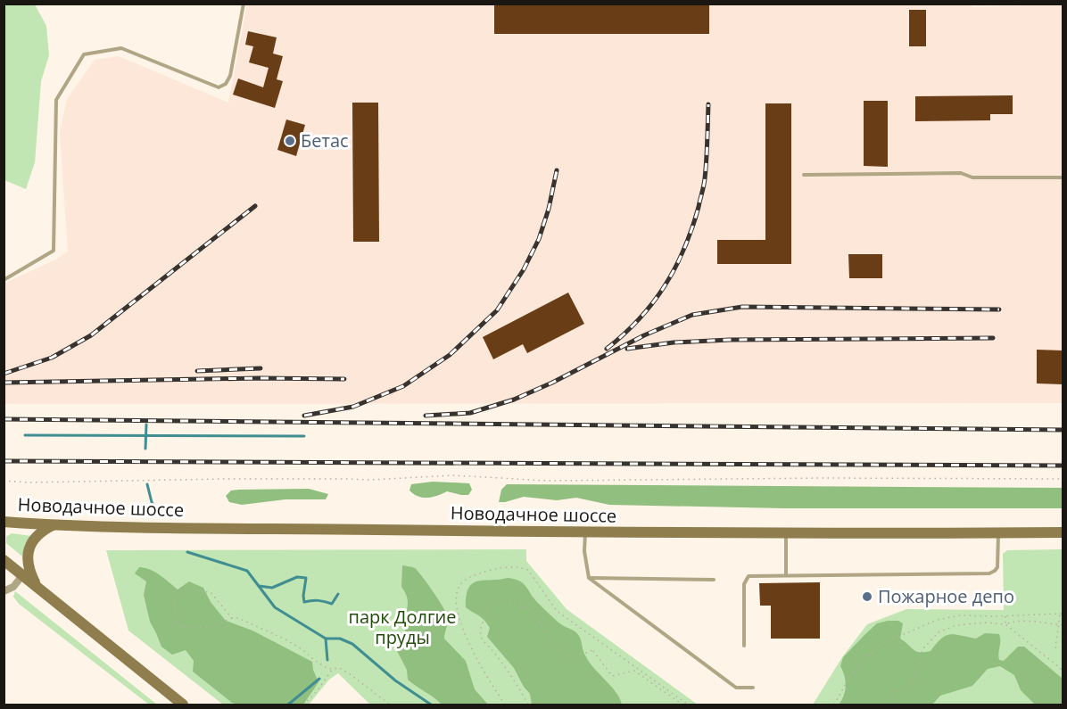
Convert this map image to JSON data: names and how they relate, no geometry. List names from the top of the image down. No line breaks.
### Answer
{"streets":{"street":["Новодачное шоссе"]},"parks":["парк Долгие пруды"],"places":["Бетас","Пожарное депо"]}
